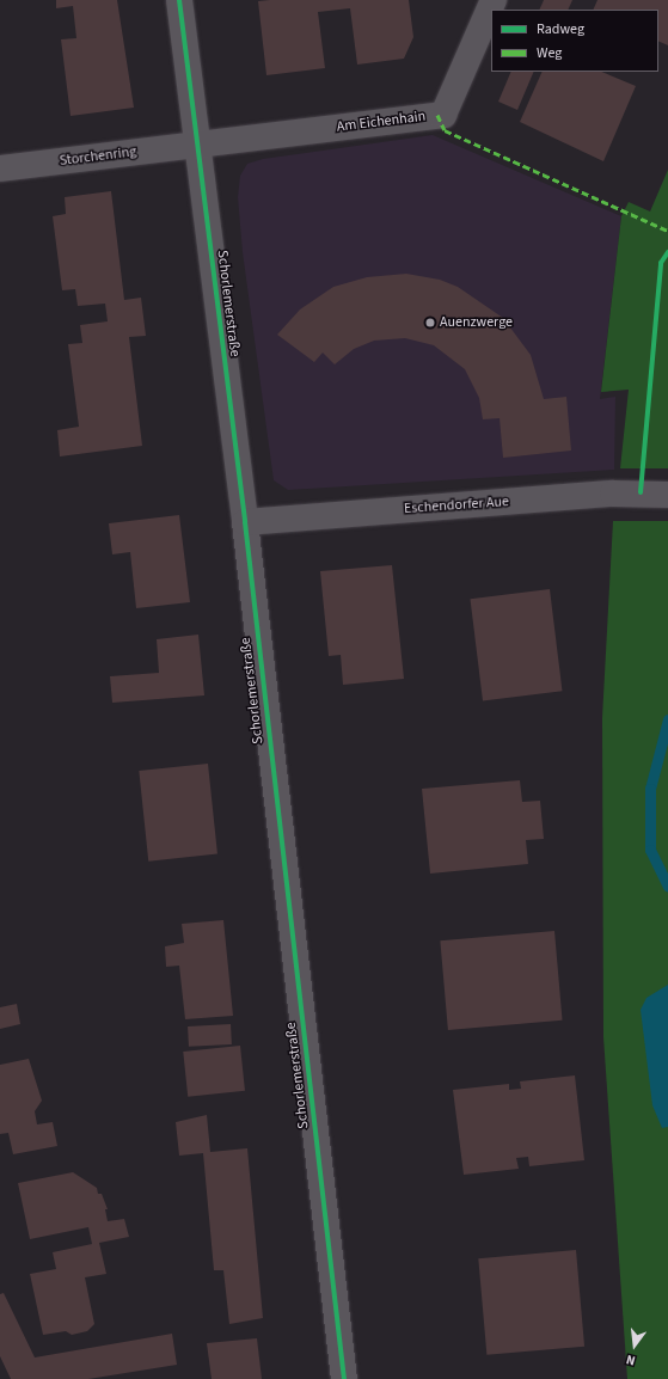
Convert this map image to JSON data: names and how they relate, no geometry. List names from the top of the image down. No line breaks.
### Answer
{"streets":{"street":["Am Eichenhain","Storchenring","Schorlemerstraße","Eschendorfer Aue"]},"crossings":[["Am Eichenhain","Storchenring"],["Am Eichenhain","Schorlemerstraße"],["Storchenring","Schorlemerstraße"],["Schorlemerstraße","Eschendorfer Aue"]],"places":["Auenzwerge"],"legend":["Radweg","Weg"],"north":"bottom"}
